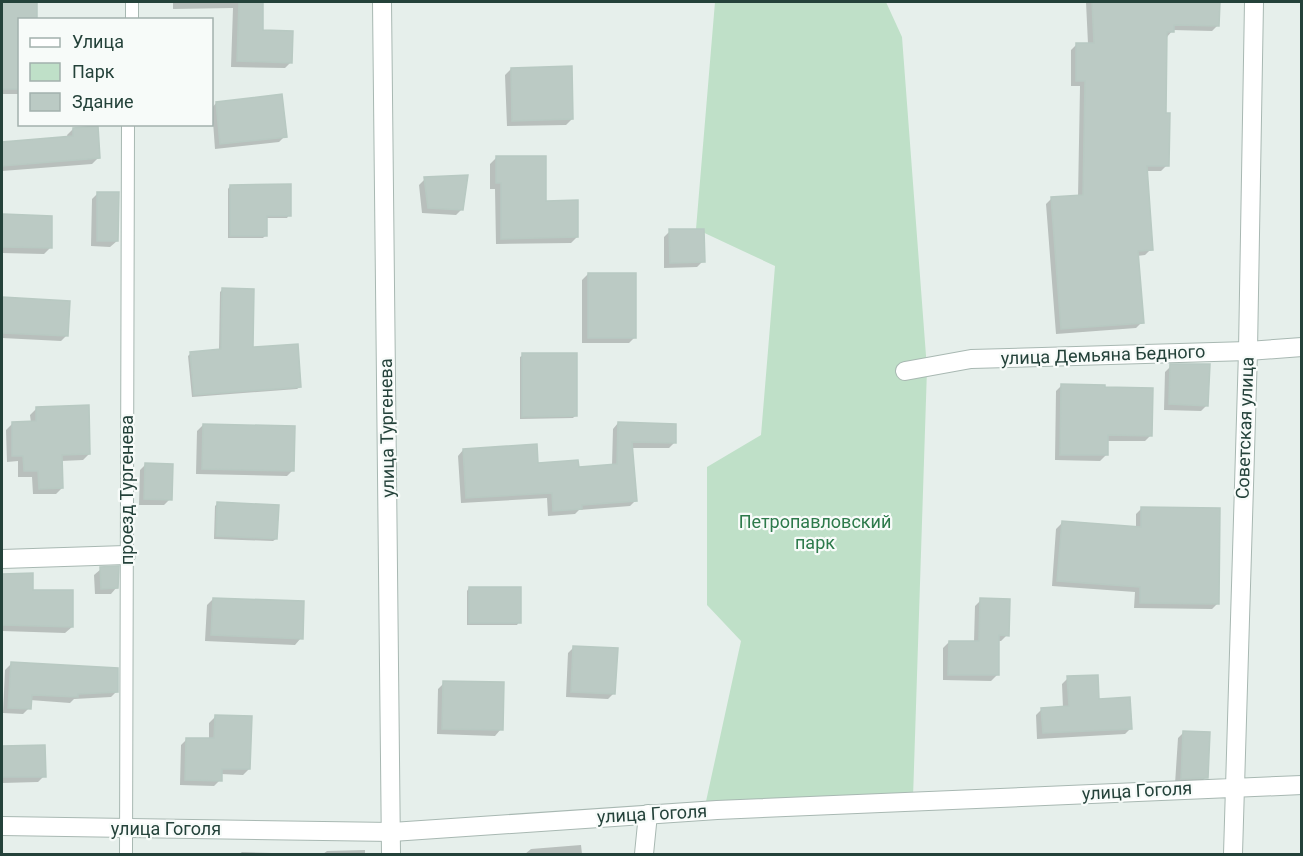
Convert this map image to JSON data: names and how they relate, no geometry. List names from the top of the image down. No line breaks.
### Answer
{"streets":{"street":["улица Демьяна Бедного","улица Тургенева","Советская улица","улица Гоголя"],"lane":["проезд Тургенева"]},"crossings":[["улица Демьяна Бедного","Советская улица"],["улица Тургенева","улица Гоголя"],["Советская улица","улица Гоголя"],["проезд Тургенева","улица Гоголя"]],"parks":["Петропавловский парк"],"legend":["Улица","Парк","Здание"]}
